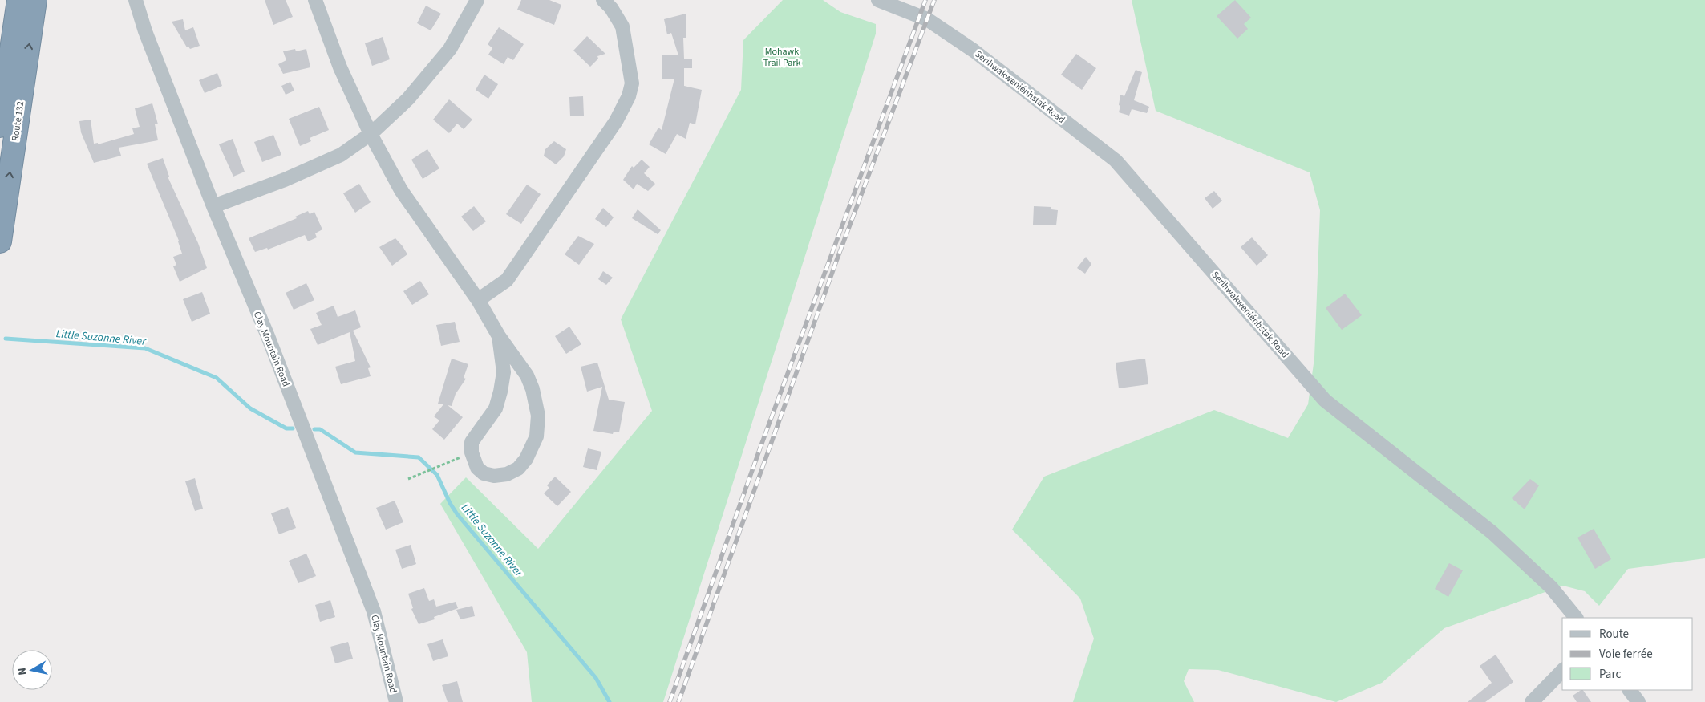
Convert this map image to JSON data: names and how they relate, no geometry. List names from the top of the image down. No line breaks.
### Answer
{"streets":{"highway":["Route 132"],"street":["Serihwakweniénhstak Road","Clay Mountain Road"]},"water":["Little Suzanne River"],"parks":["Mohawk Trail Park"],"legend":["Route","Voie ferrée","Parc"],"north":"left"}
